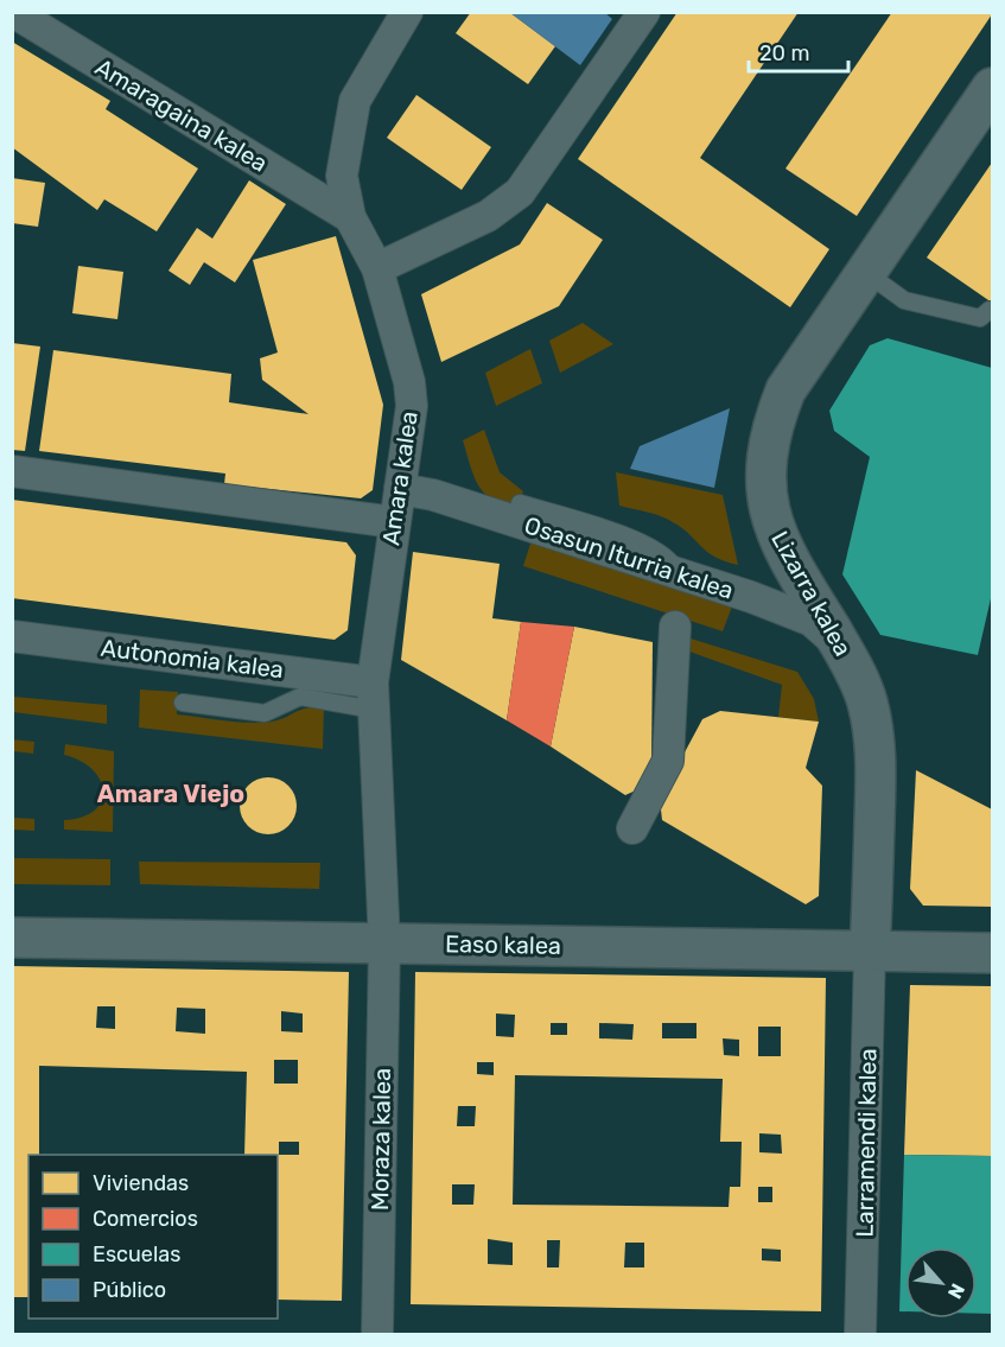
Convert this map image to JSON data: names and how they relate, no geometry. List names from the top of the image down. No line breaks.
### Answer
{"streets":{"main road":["Lizarra kalea","Easo kalea"],"street":["Amaragaina kalea","Amara kalea","Osasun Iturria kalea","Autonomia kalea","Moraza kalea","Larramendi kalea"]},"crossings":[["Amaragaina kalea","Amara kalea"],["Amara kalea","Osasun Iturria kalea"],["Amara kalea","Autonomia kalea"],["Amara kalea","Easo kalea"],["Amara kalea","Moraza kalea"],["Osasun Iturria kalea","Lizarra kalea"],["Lizarra kalea","Easo kalea"],["Lizarra kalea","Larramendi kalea"],["Easo kalea","Moraza kalea"],["Easo kalea","Larramendi kalea"]],"districts":["Amara Viejo"],"legend":["Viviendas","Comercios","Escuelas","Público"],"scale_bar":"20 m","north":"bottom right"}
